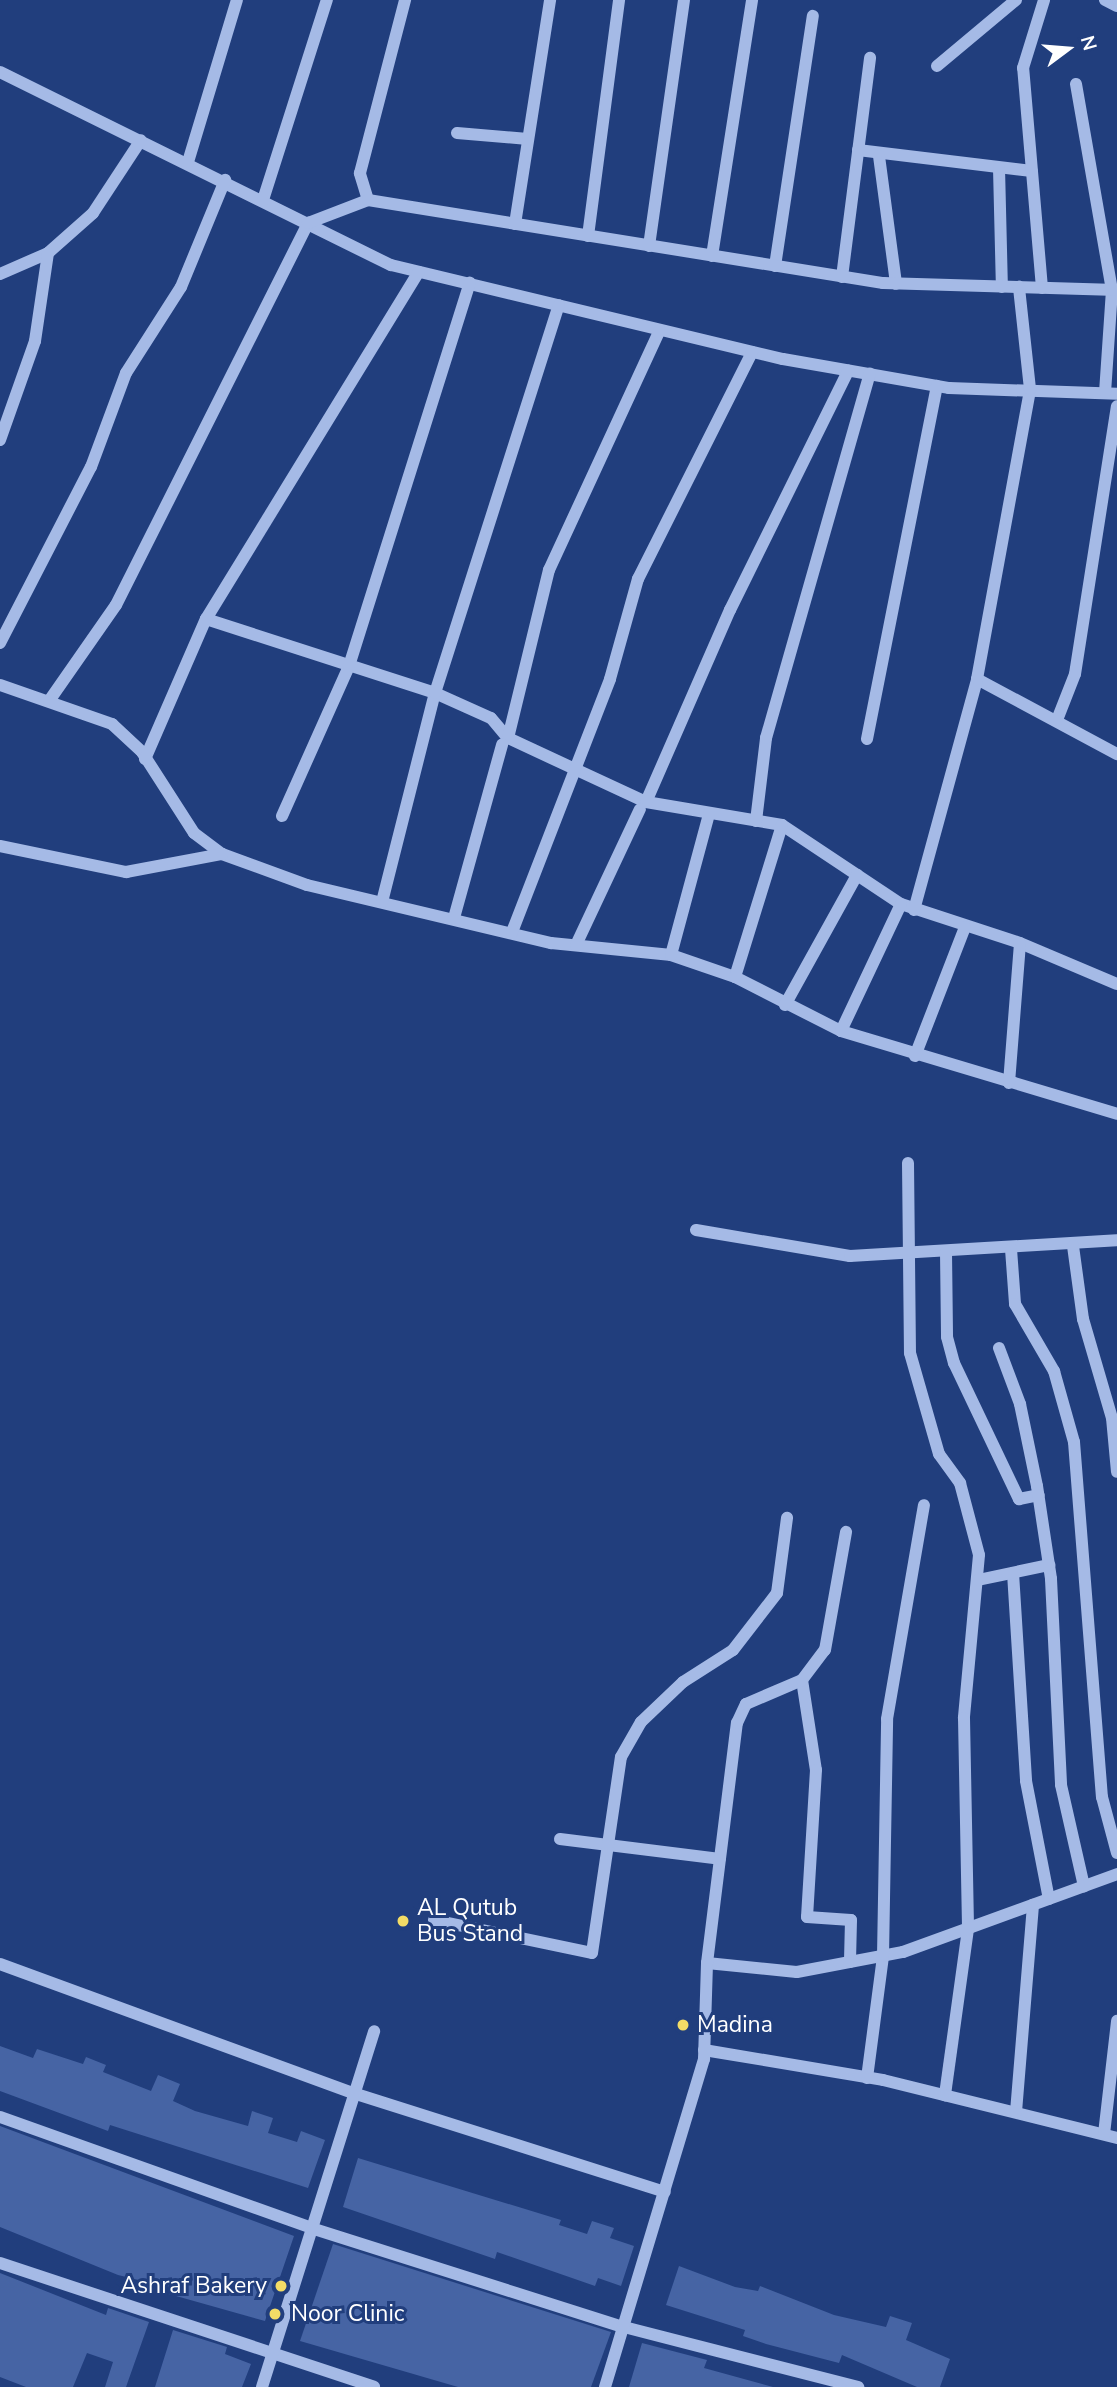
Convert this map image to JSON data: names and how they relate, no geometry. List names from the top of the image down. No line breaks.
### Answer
{"places":["AL Qutub Bus Stand","Madina","Ashraf Bakery","Noor Clinic"],"north":"right"}
